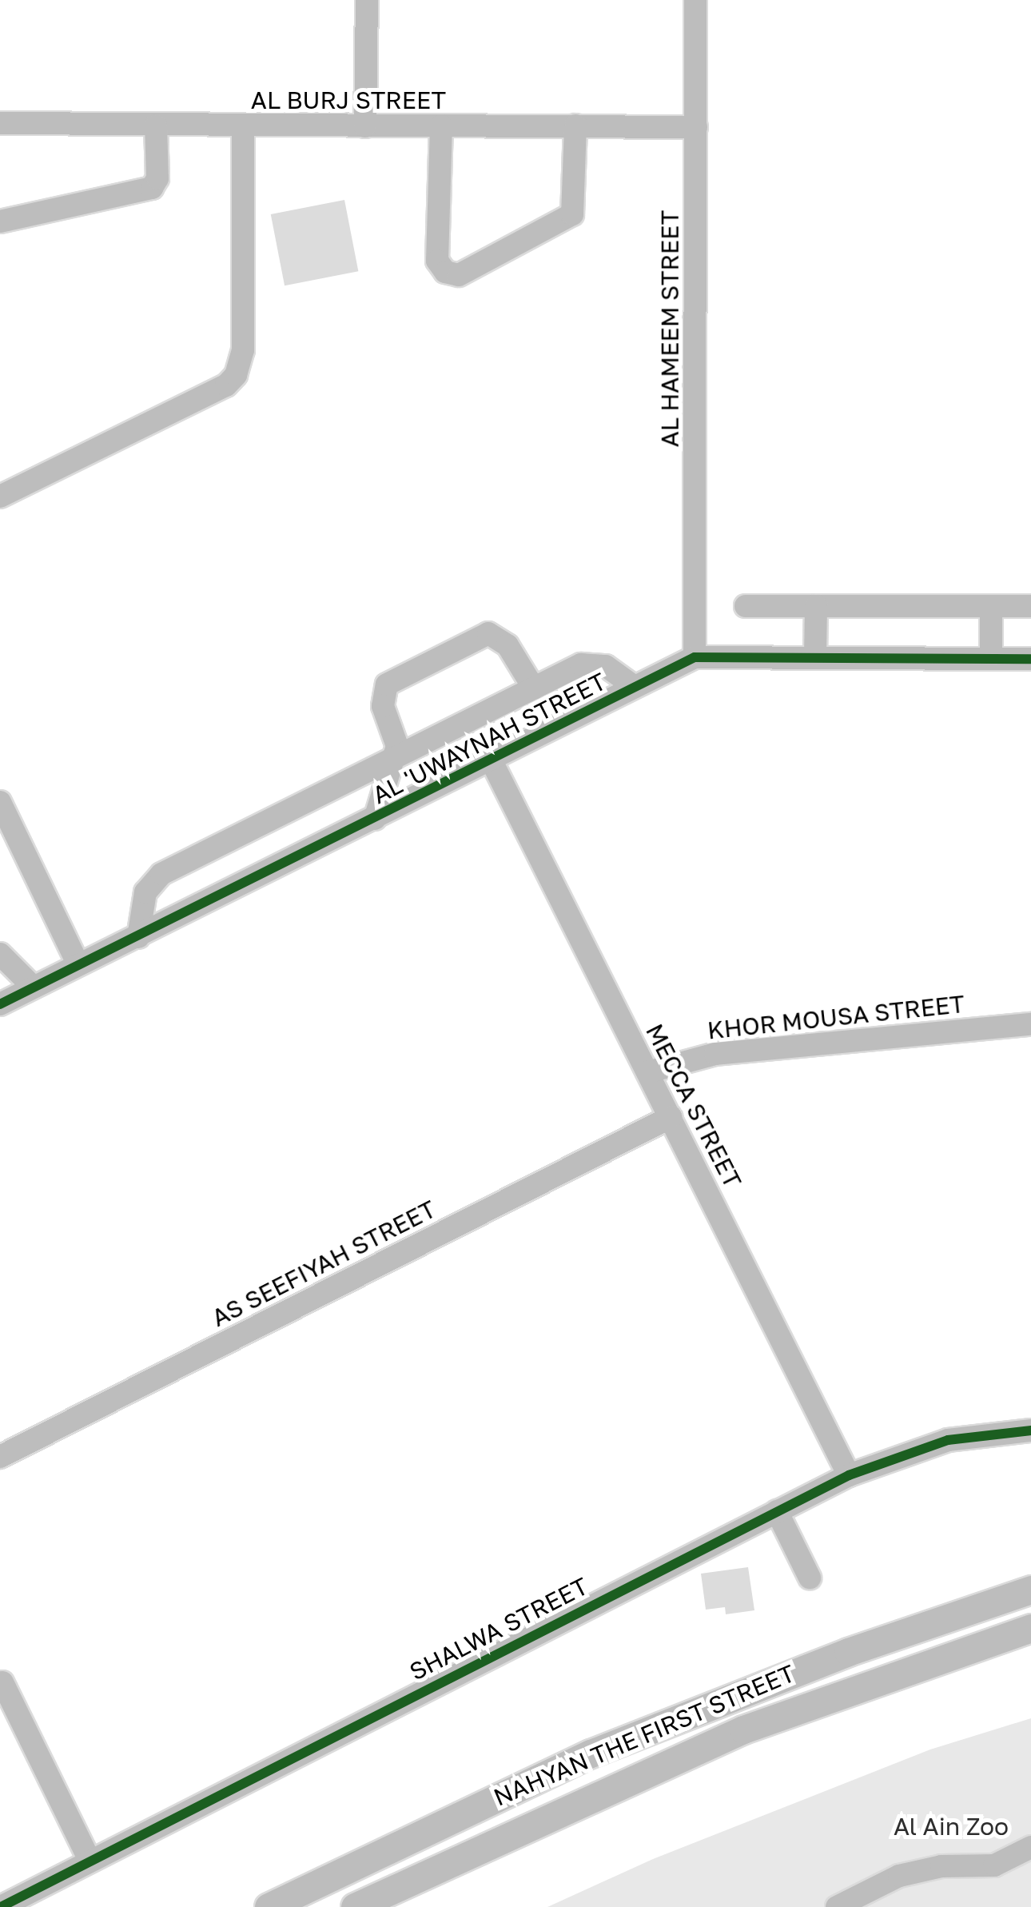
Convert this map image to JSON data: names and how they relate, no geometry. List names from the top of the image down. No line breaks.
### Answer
{"streets":{"main road":["NAHYAN THE FIRST STREET"],"street":["AL BURJ STREET","AL HAMEEM STREET","AL 'UWAYNAH STREET","KHOR MOUSA STREET","MECCA STREET","AS SEEFIYAH STREET","SHALWA STREET"]},"crossings":[["AL BURJ STREET","AL HAMEEM STREET"],["AL HAMEEM STREET","AL 'UWAYNAH STREET"],["AL 'UWAYNAH STREET","MECCA STREET"],["KHOR MOUSA STREET","MECCA STREET"],["MECCA STREET","AS SEEFIYAH STREET"],["MECCA STREET","SHALWA STREET"]],"parks":["Al Ain Zoo"]}
